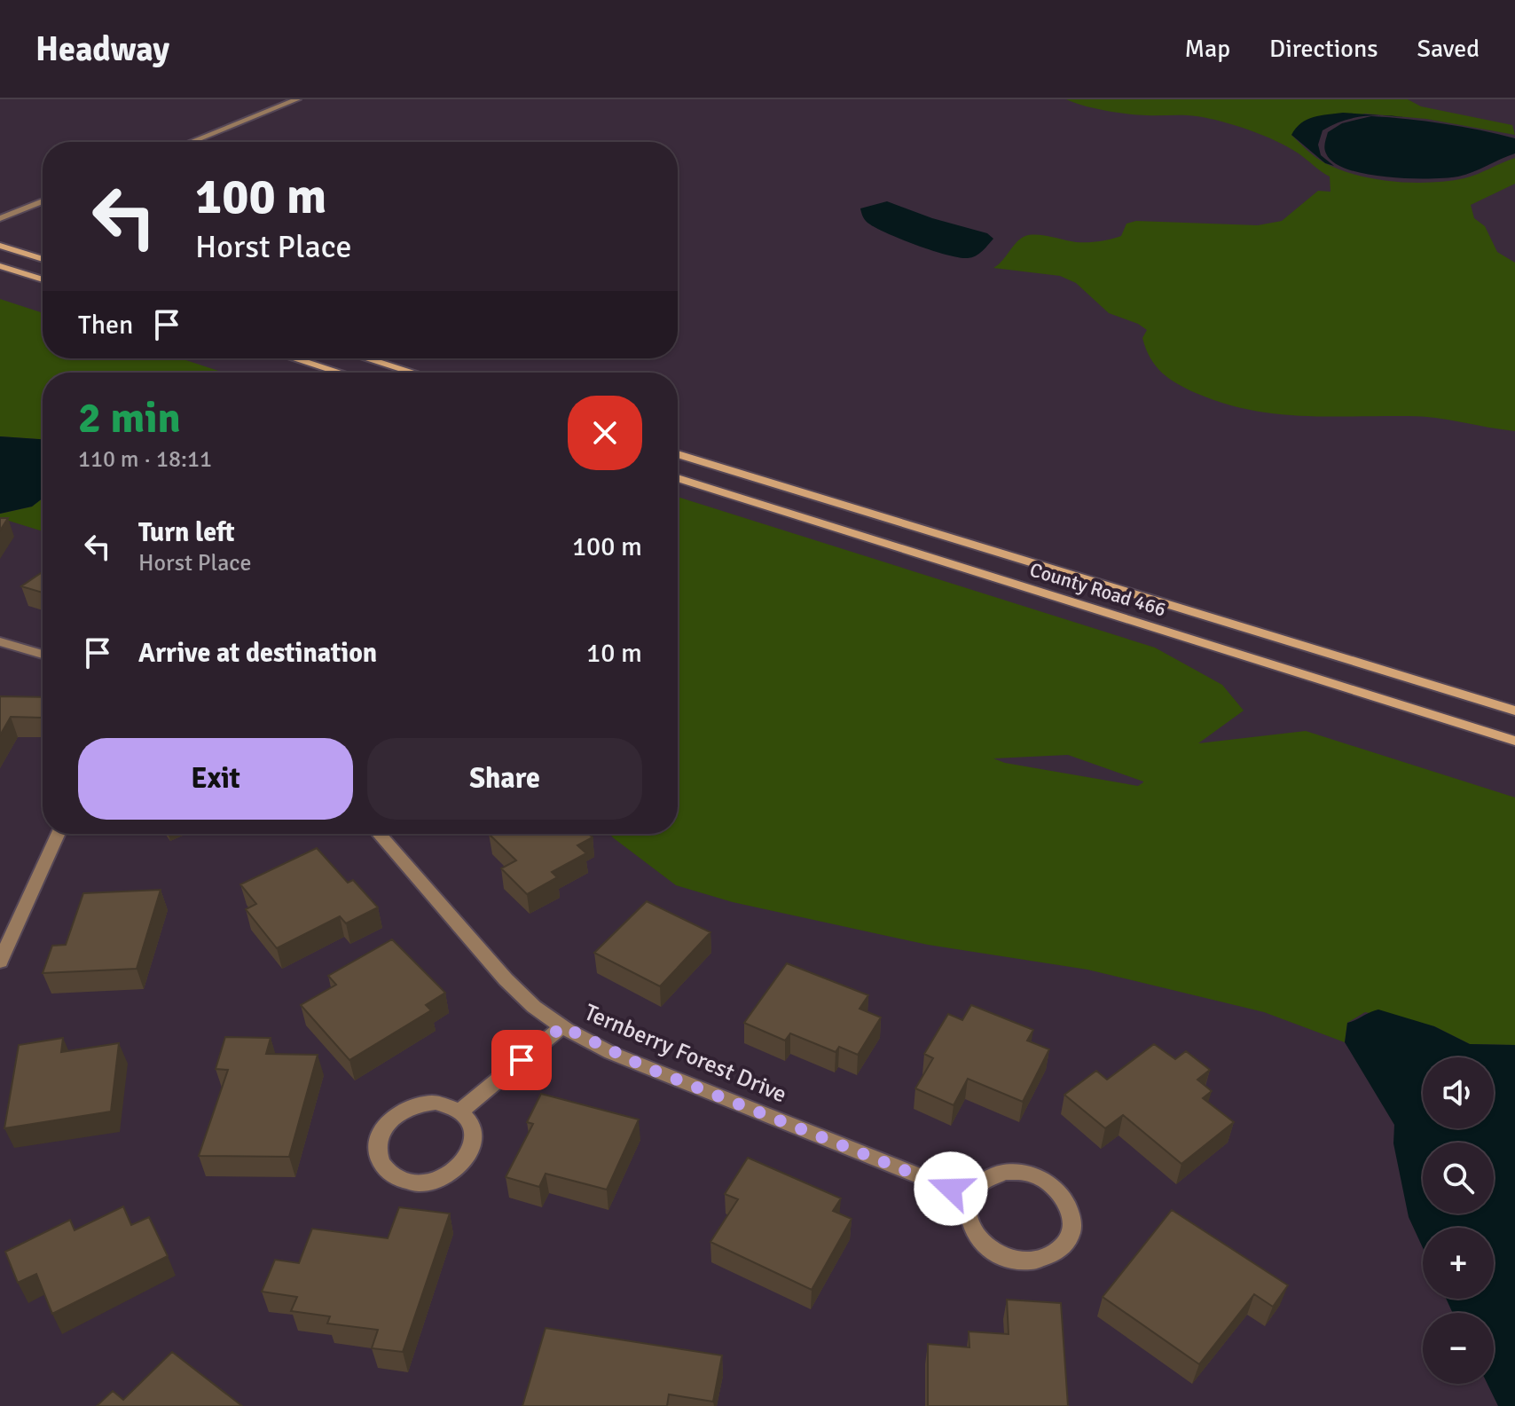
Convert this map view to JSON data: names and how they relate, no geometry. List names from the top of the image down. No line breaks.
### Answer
{"streets":{"main road":["County Road 466"],"street":["Ternberry Forest Drive"]},"page":{"header":"Headway","nav":["Map","Directions","Saved"],"turn":["100 m","Horst Place"],"then":"Then","heading":["2 min","110 m · 18:11"],"list":[{"name":"Turn left","note":"Horst Place","value":"100 m"},{"name":"Arrive at destination","value":"10 m"}],"buttons":["Exit","Share"],"map_buttons":["+","−"]}}
